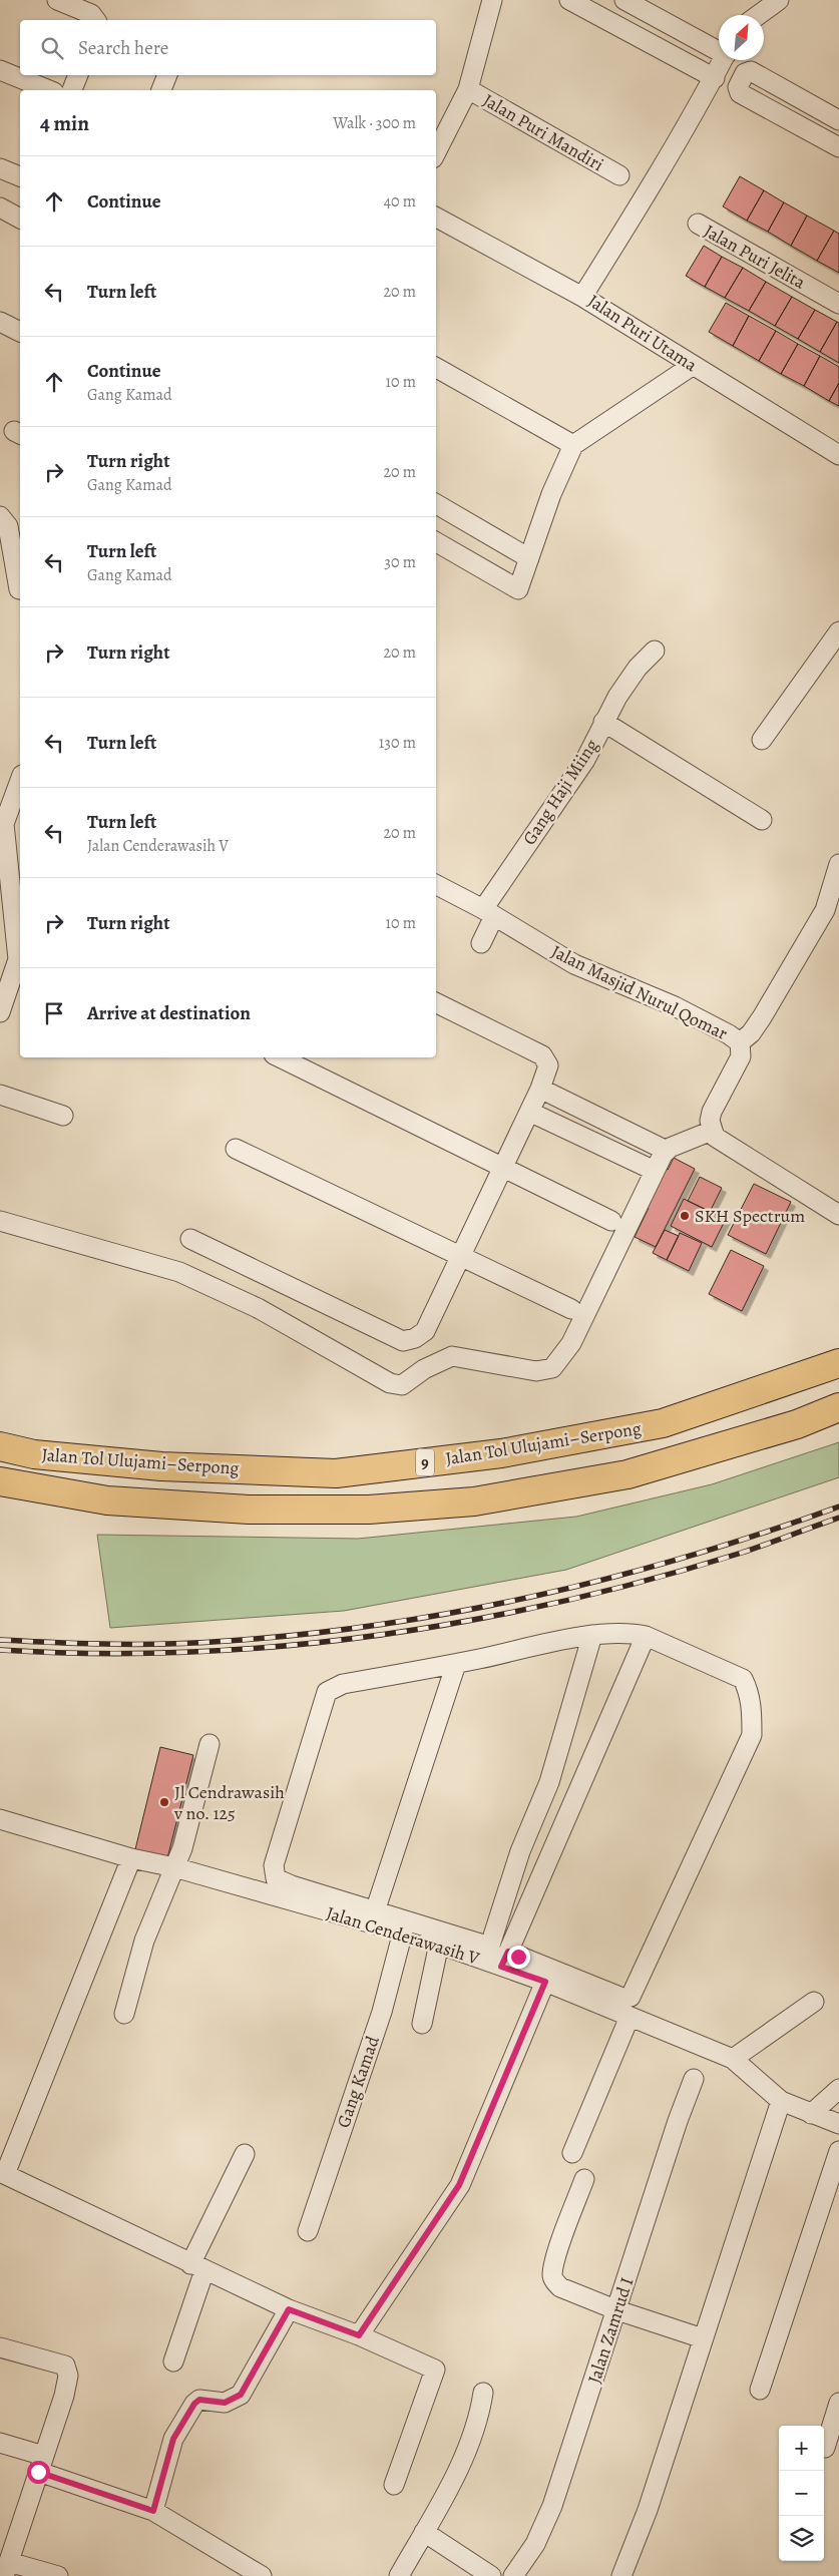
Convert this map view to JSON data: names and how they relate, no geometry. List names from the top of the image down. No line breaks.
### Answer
{"streets":{"highway":["Jalan Tol Ulujami–Serpong","9"],"street":["Jalan Puri Mandiri","Jalan Puri Jelita","Jalan Puri Utama","Gang Haji Miing","Jalan Masjid Nurul Qomar","Jalan Cenderawasih V","Gang Kamad","Jalan Zamrud I"]},"crossings":[["Gang Haji Miing","Jalan Masjid Nurul Qomar"],["Jalan Cenderawasih V","Gang Kamad"]],"places":["SKH Spectrum","Jl Cendrawasih v no. 125"],"north":"top right","page":{"search":"Search here","heading":["4 min","Walk · 300 m"],"list":[["Continue","40 m"],["Turn left","20 m"],["Continue","Gang Kamad","10 m"],["Turn right","Gang Kamad","20 m"],["Turn left","Gang Kamad","30 m"],["Turn right","20 m"],["Turn left","130 m"],["Turn left","Jalan Cenderawasih V","20 m"],["Turn right","10 m"],"Arrive at destination"],"map_buttons":["+","−"]}}
